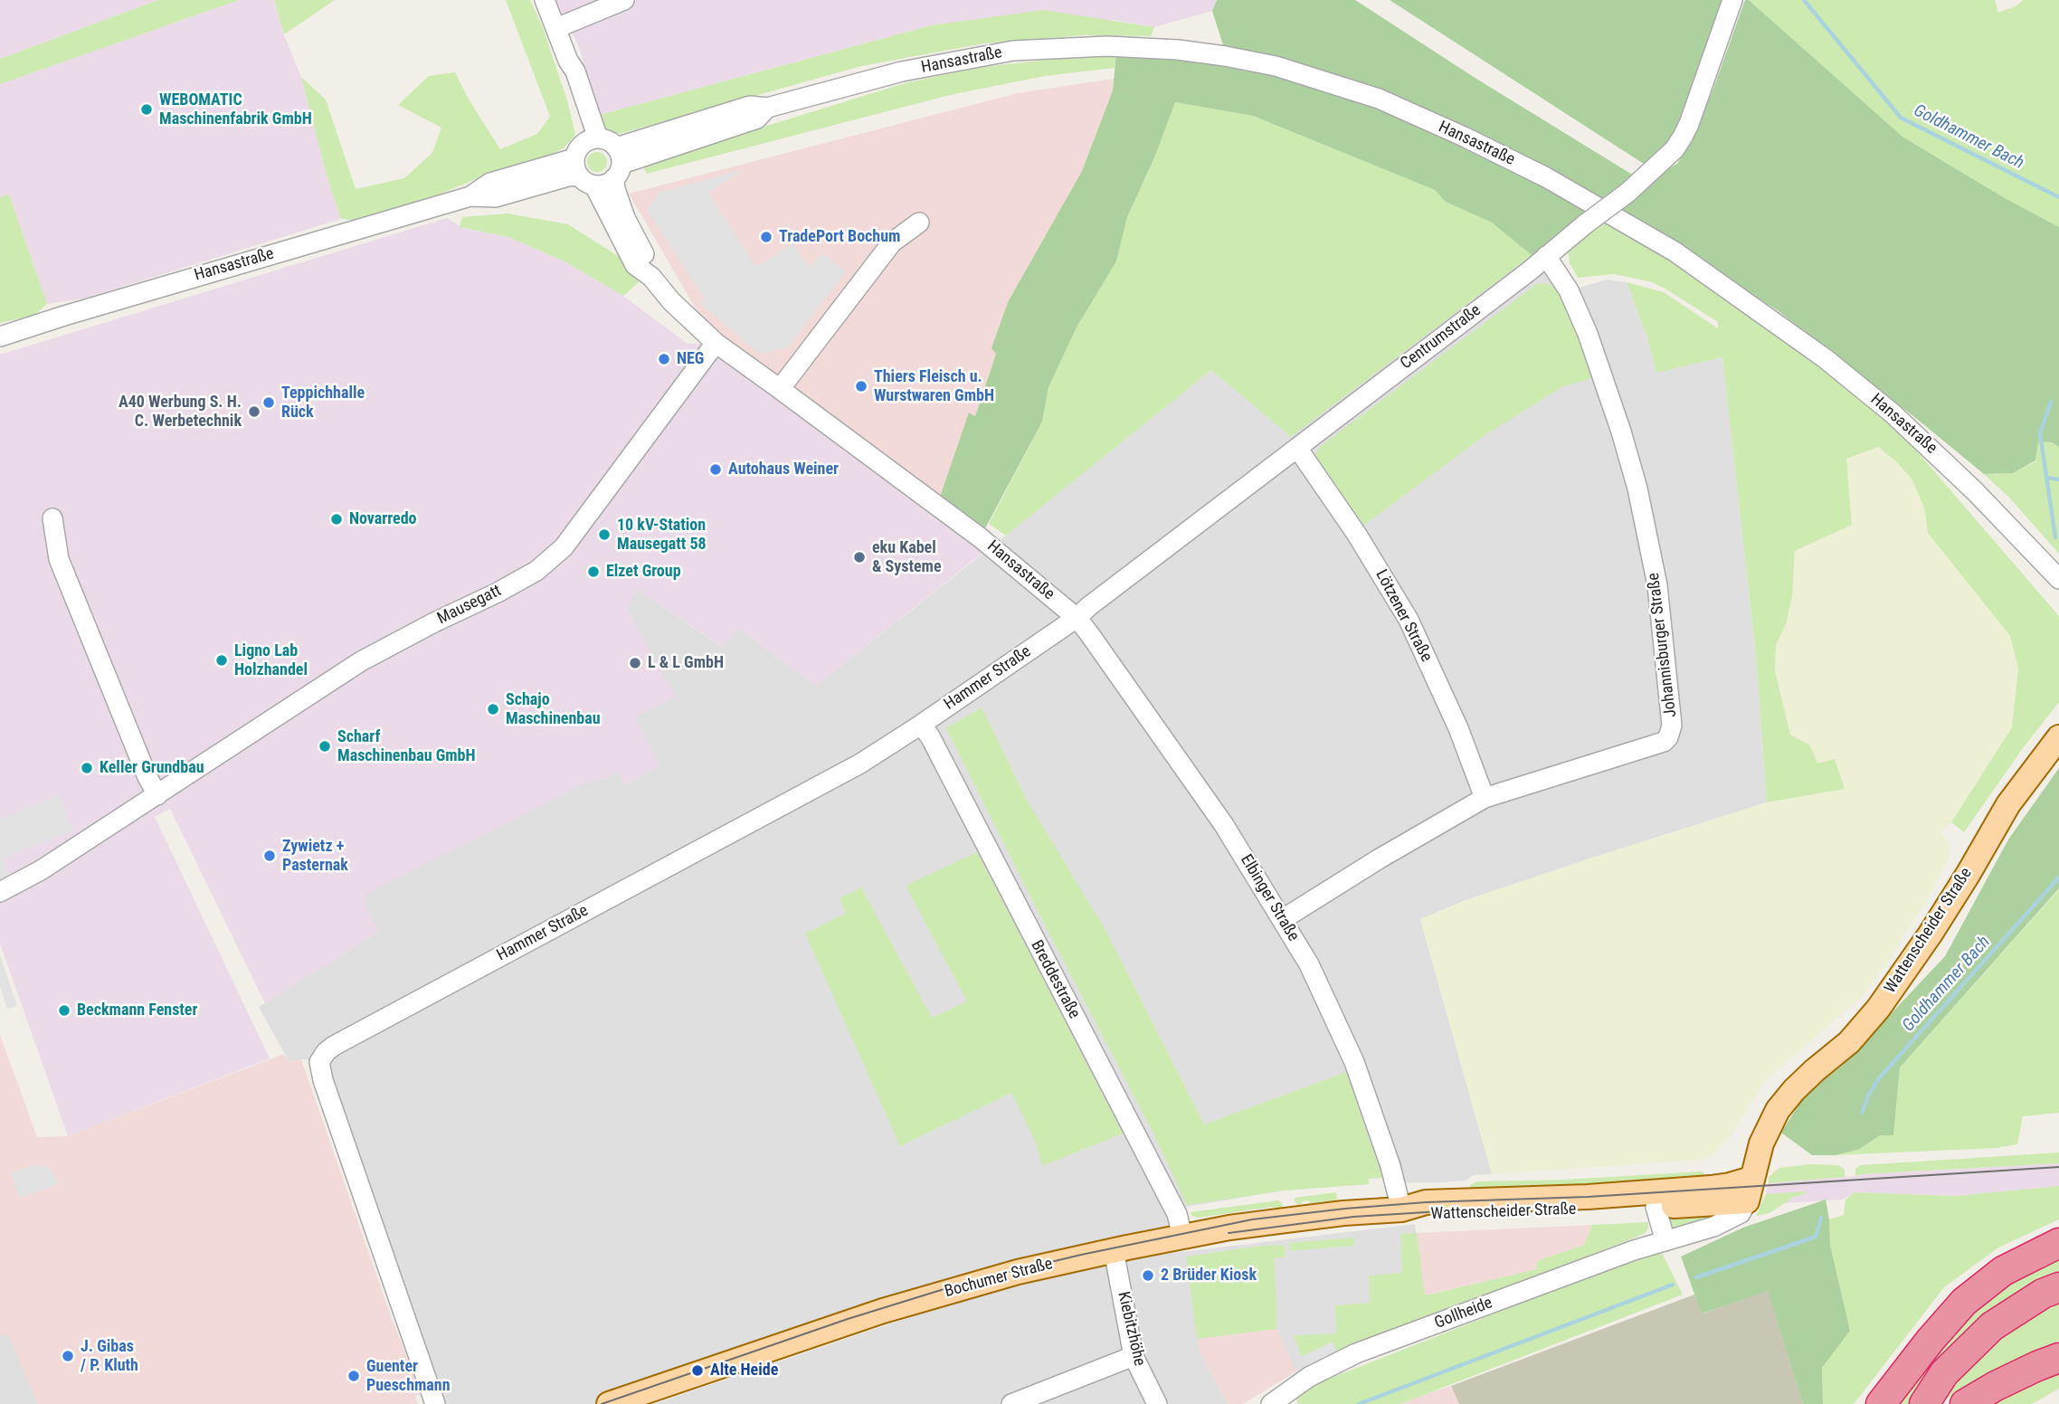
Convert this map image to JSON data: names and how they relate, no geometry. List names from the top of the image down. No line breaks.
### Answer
{"streets":{"main road":["Wattenscheider Straße","Bochumer Straße"],"street":["Hansastraße","Centrumstraße","Mausegatt","Lötzener Straße","Johannisburger Straße","Hammer Straße","Elbinger Straße","Breddestraße","Gollheide","Kiebitzhöhe"]},"crossings":[["Hansastraße","Centrumstraße"],["Hansastraße","Mausegatt"],["Hansastraße","Hammer Straße"],["Hansastraße","Elbinger Straße"],["Centrumstraße","Lötzener Straße"],["Centrumstraße","Johannisburger Straße"],["Centrumstraße","Hammer Straße"],["Centrumstraße","Elbinger Straße"],["Lötzener Straße","Johannisburger Straße"],["Johannisburger Straße","Elbinger Straße"],["Hammer Straße","Elbinger Straße"],["Hammer Straße","Breddestraße"],["Elbinger Straße","Wattenscheider Straße"],["Elbinger Straße","Bochumer Straße"],["Wattenscheider Straße","Bochumer Straße"],["Wattenscheider Straße","Gollheide"],["Breddestraße","Bochumer Straße"],["Bochumer Straße","Kiebitzhöhe"]],"water":["Goldhammer Bach"],"places":["WEBOMATIC Maschinenfabrik GmbH","TradePort Bochum","NEG","Thiers Fleisch u. Wurstwaren GmbH","Teppichhalle Rück","A40 Werbung S. H. C. Werbetechnik","Autohaus Weiner","Novarredo","10 kV-Station Mausegatt 58","eku Kabel & Systeme","Elzet Group","Ligno Lab Holzhandel","L & L GmbH","Schajo Maschinenbau","Scharf Maschinenbau GmbH","Keller Grundbau","Zywietz + Pasternak","Beckmann Fenster","2 Brüder Kiosk","J. Gibas / P. Kluth","Alte Heide","Guenter Pueschmann"]}
